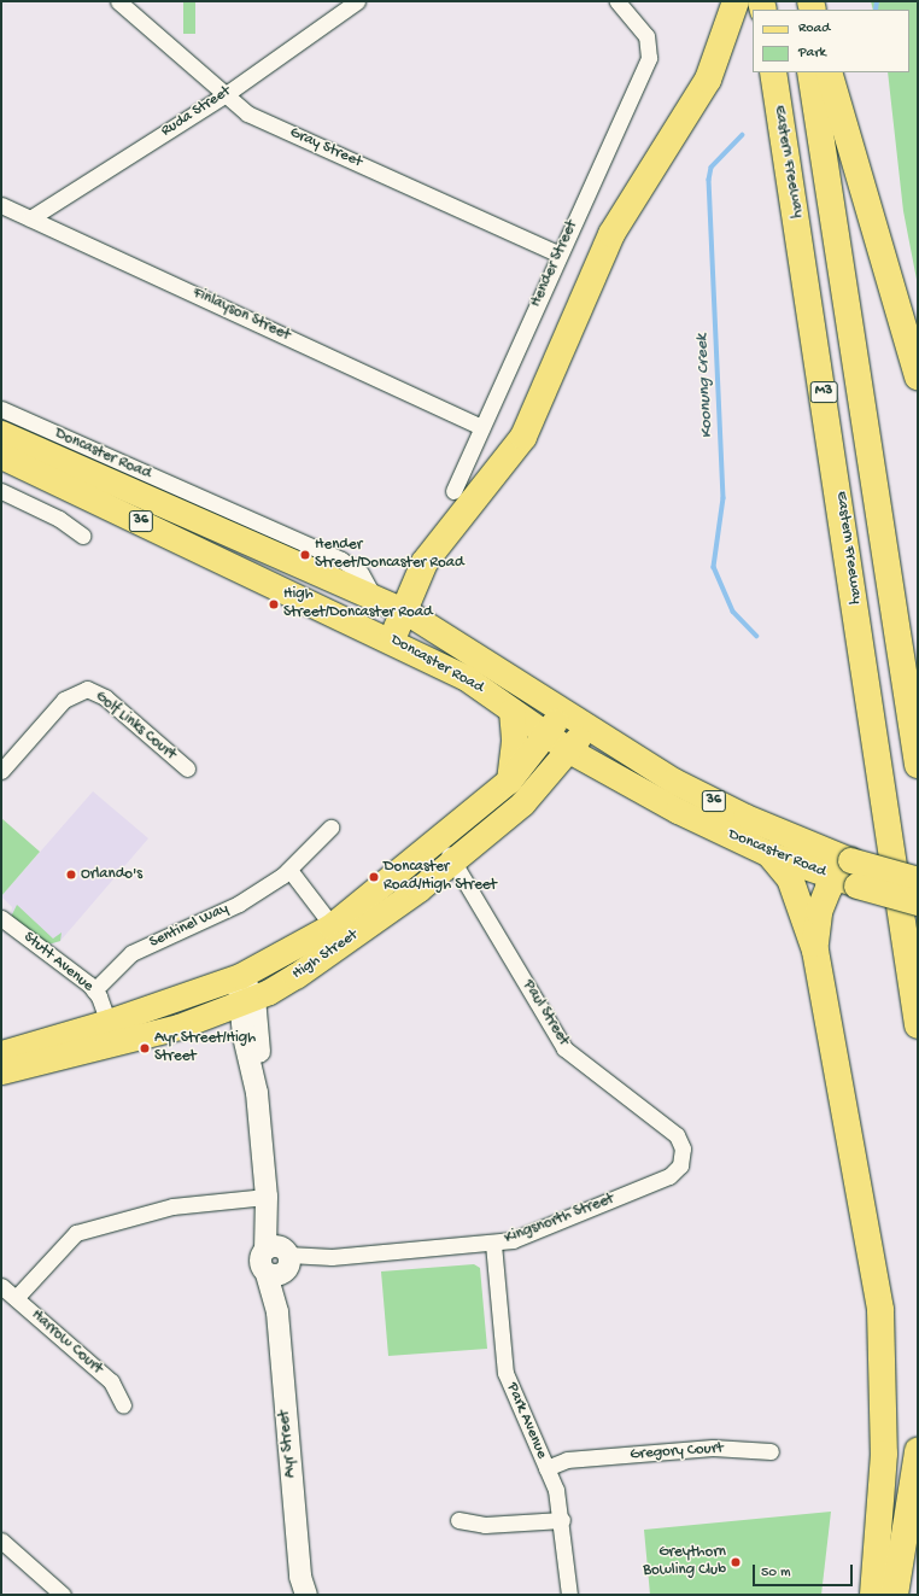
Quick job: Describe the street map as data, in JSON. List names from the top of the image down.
{
  "streets": {
    "highway": ["Eastern Freeway", "M3"],
    "main road": ["Doncaster Road", "36", "High Street"],
    "street": [
      "Ruda Street",
      "Gray Street",
      "Hender Street",
      "Finlayson Street",
      "Golf Links Court",
      "Sentinel Way",
      "Stutt Avenue",
      "Paul Street",
      "Kingsnorth Street",
      "Harrow Court",
      "Park Avenue",
      "Ayr Street",
      "Gregory Court"
    ]
  },
  "crossings": [
    ["Ruda Street", "Gray Street"],
    ["Ruda Street", "Finlayson Street"],
    ["Gray Street", "Hender Street"],
    ["Hender Street", "Finlayson Street"],
    ["Doncaster Road", "High Street"],
    ["Sentinel Way", "Stutt Avenue"],
    ["High Street", "Stutt Avenue"],
    ["High Street", "Paul Street"],
    ["High Street", "Ayr Street"],
    ["Paul Street", "Kingsnorth Street"],
    ["Kingsnorth Street", "Park Avenue"],
    ["Kingsnorth Street", "Ayr Street"],
    ["Park Avenue", "Gregory Court"]
  ],
  "water": ["Koonung Creek"],
  "places": [
    "Hender Street/Doncaster Road",
    "High Street/Doncaster Road",
    "Orlando's",
    "Doncaster Road/High Street",
    "Ayr Street/High Street",
    "Greythorn Bowling Club"
  ],
  "legend": ["Road", "Park"],
  "scale_bar": "50 m"
}
